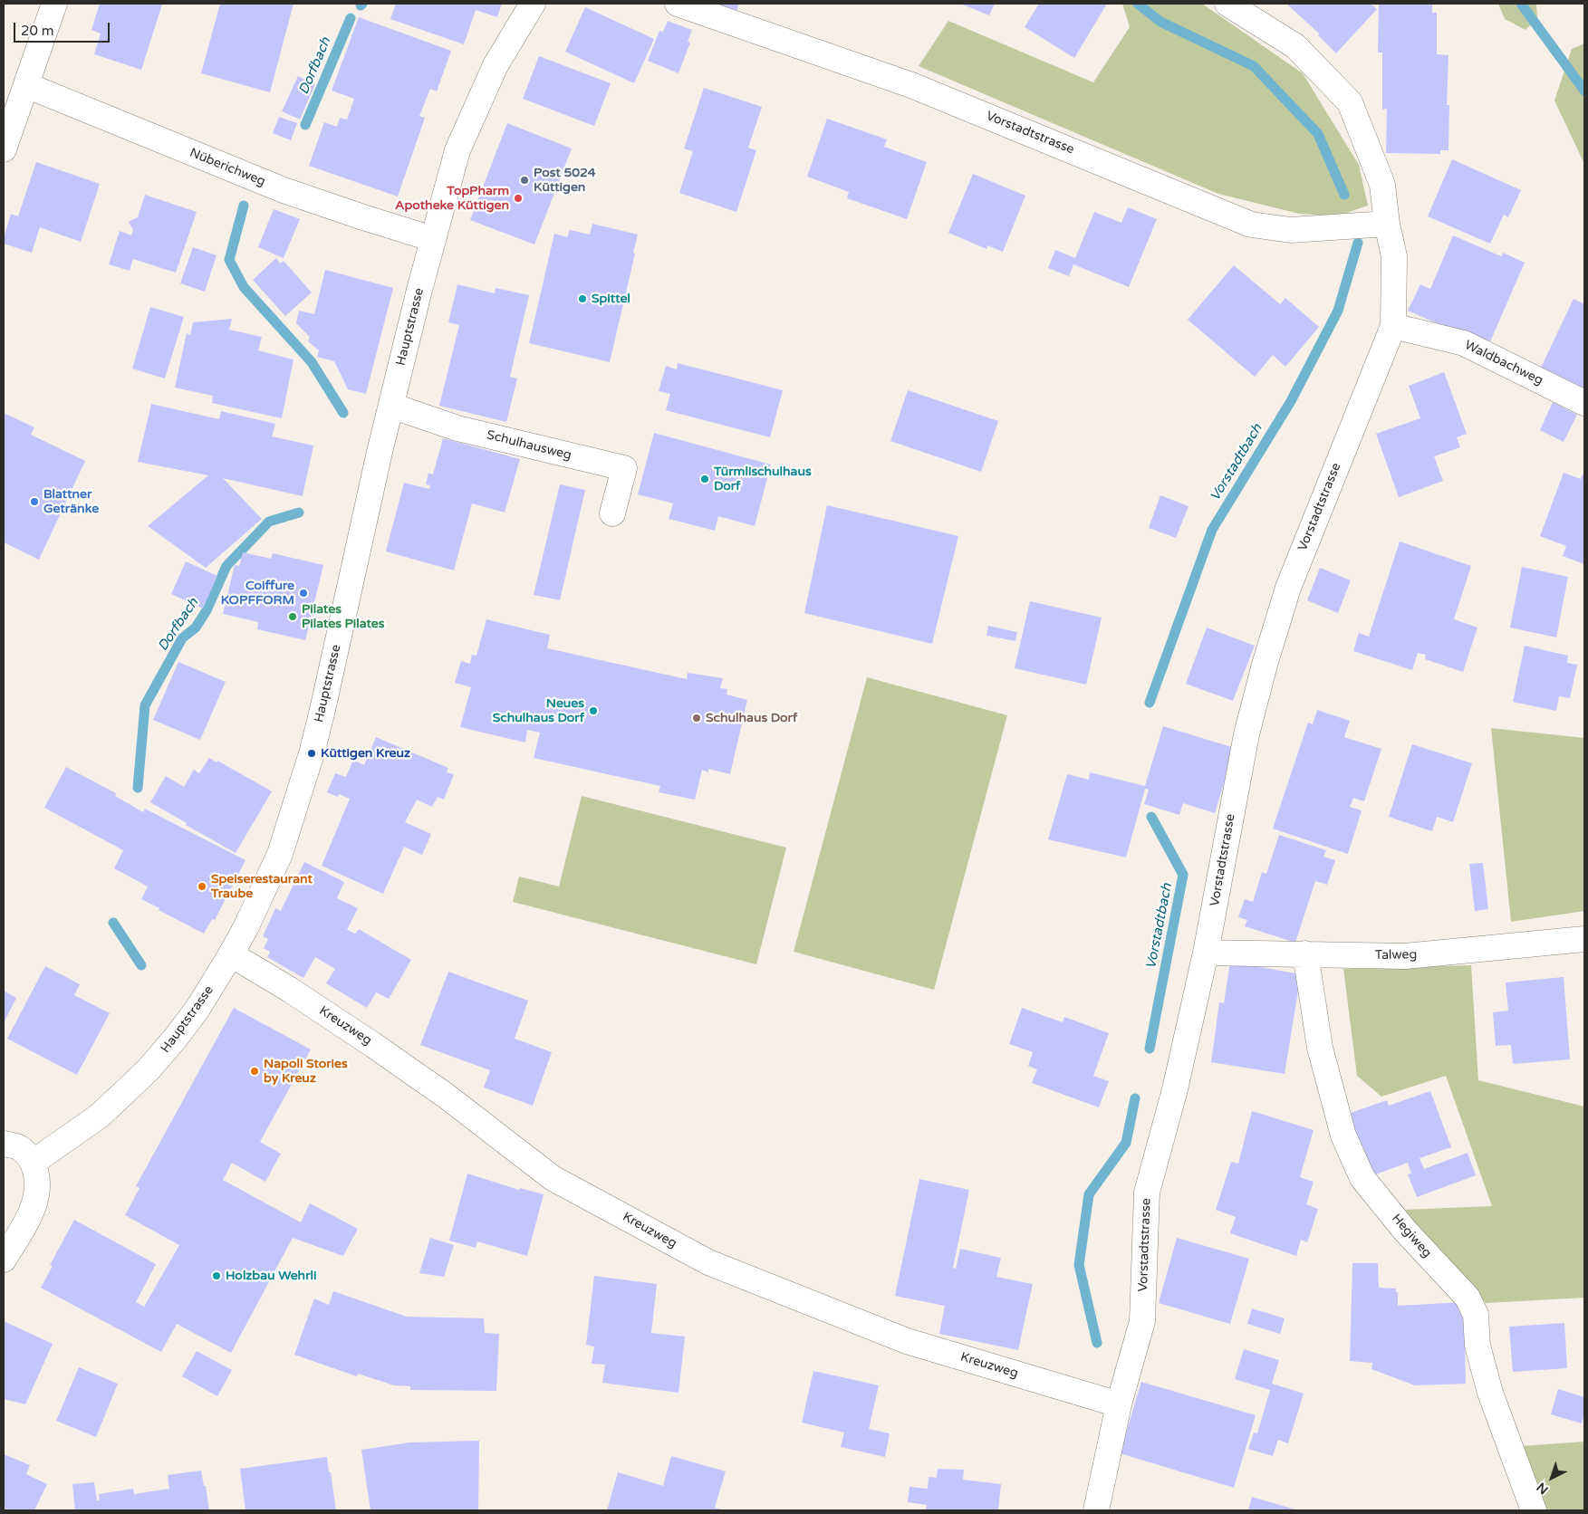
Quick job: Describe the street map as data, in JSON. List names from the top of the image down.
{
  "streets": {
    "street": [
      "Vorstadtstrasse",
      "Nüberichweg",
      "Hauptstrasse",
      "Waldbachweg",
      "Schulhausweg",
      "Talweg",
      "Kreuzweg",
      "Hegiweg"
    ]
  },
  "crossings": [
    ["Vorstadtstrasse", "Waldbachweg"],
    ["Vorstadtstrasse", "Talweg"],
    ["Vorstadtstrasse", "Kreuzweg"],
    ["Nüberichweg", "Hauptstrasse"],
    ["Hauptstrasse", "Schulhausweg"],
    ["Hauptstrasse", "Kreuzweg"],
    ["Talweg", "Hegiweg"]
  ],
  "water": ["Dorfbach", "Vorstadtbach"],
  "places": [
    "Post 5024 Küttigen",
    "TopPharm Apotheke Küttigen",
    "Spittel",
    "Türmlischulhaus Dorf",
    "Blattner Getränke",
    "Coiffure KOPFFORM",
    "Pilates Pilates Pilates",
    "Neues Schulhaus Dorf",
    "Schulhaus Dorf",
    "Küttigen Kreuz",
    "Speiserestaurant Traube",
    "Napoli Stories by Kreuz",
    "Holzbau Wehrli"
  ],
  "scale_bar": "20 m",
  "north": "bottom left"
}
